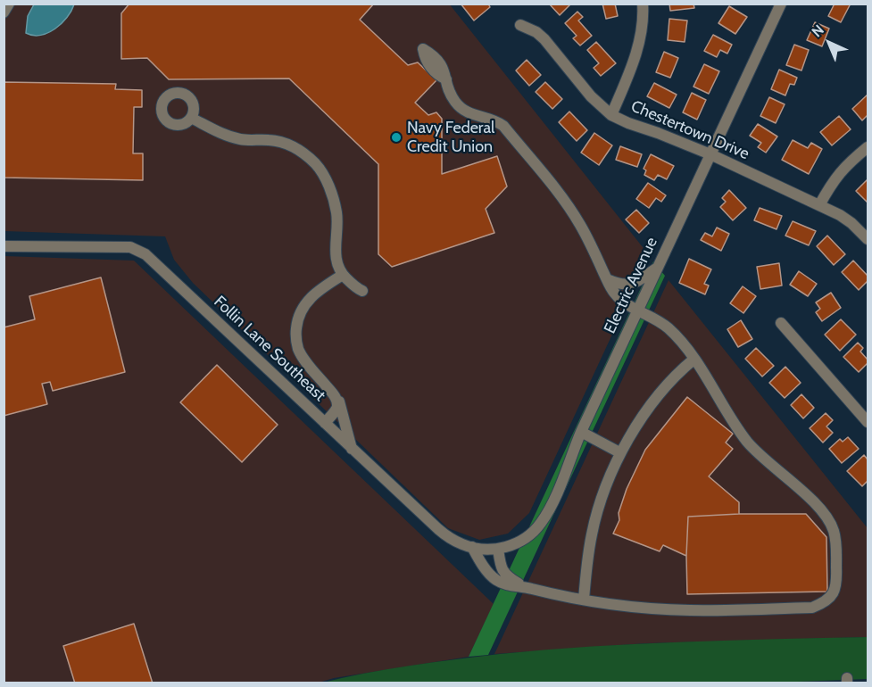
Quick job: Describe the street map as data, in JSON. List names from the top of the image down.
{
  "streets": {
    "street": ["Chestertown Drive", "Electric Avenue", "Follin Lane Southeast"]
  },
  "crossings": [
    ["Chestertown Drive", "Electric Avenue"],
    ["Electric Avenue", "Follin Lane Southeast"]
  ],
  "places": ["Navy Federal Credit Union"],
  "north": "top left"
}
